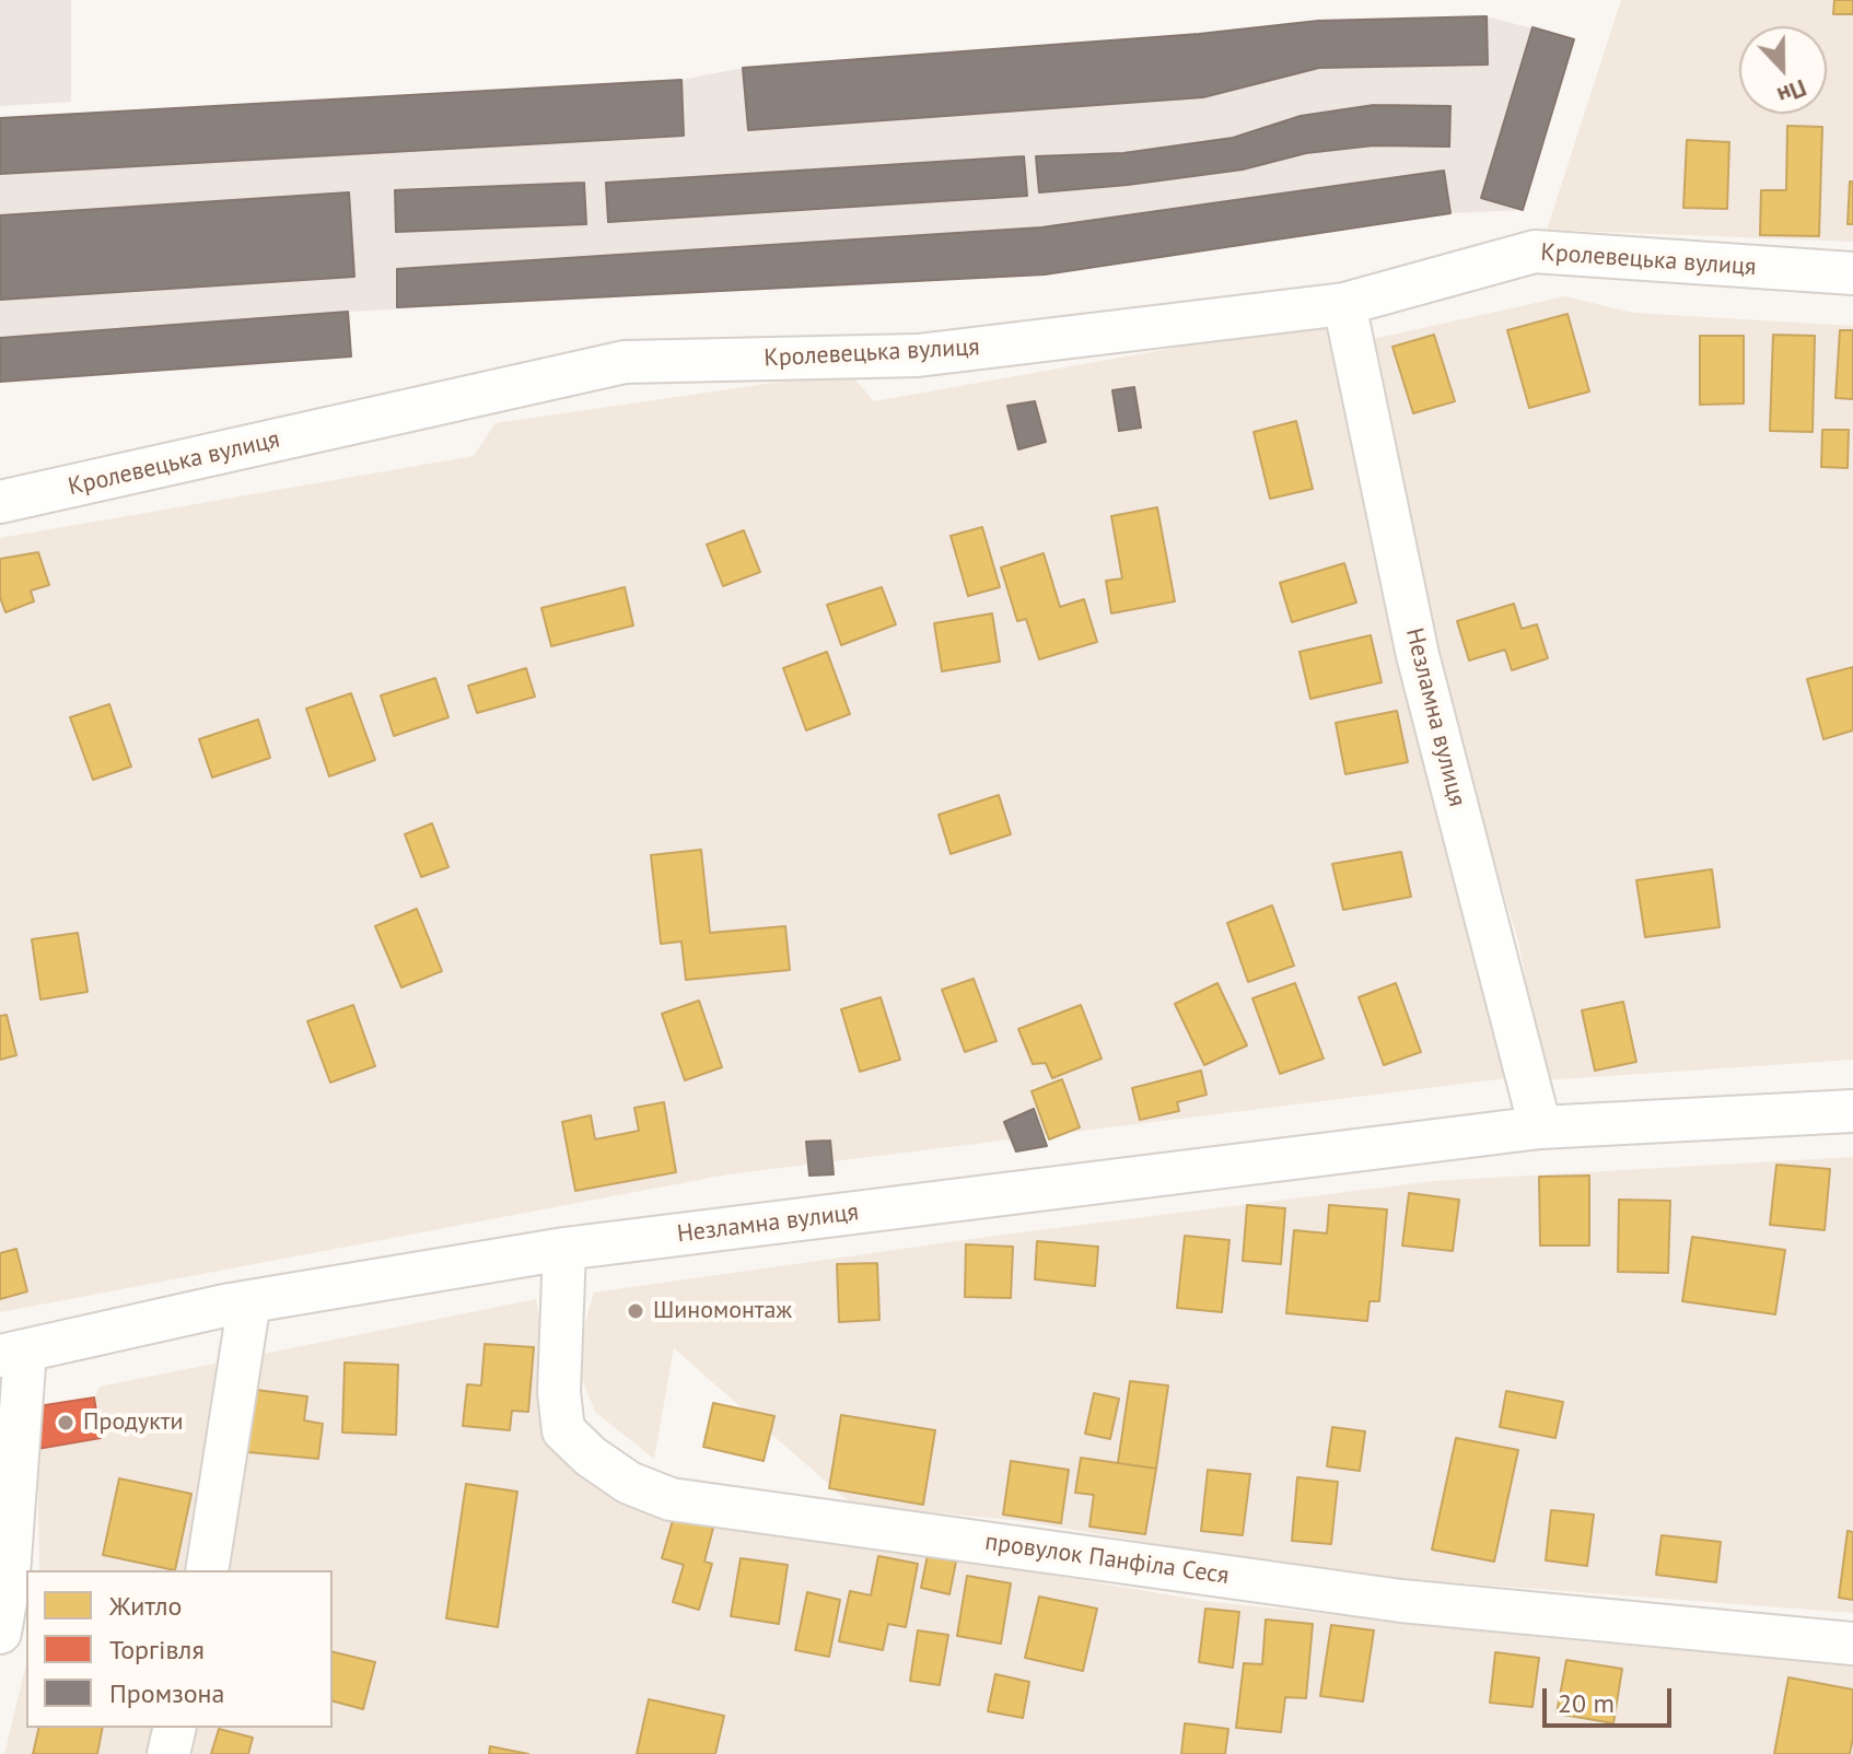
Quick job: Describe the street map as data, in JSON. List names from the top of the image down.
{
  "streets": {
    "street": ["Кролевецька вулиця", "Незламна вулиця", "провулок Панфіла Сеся"]
  },
  "crossings": [
    ["Кролевецька вулиця", "Незламна вулиця"],
    ["Незламна вулиця", "провулок Панфіла Сеся"]
  ],
  "places": ["Шиномонтаж", "Продукти"],
  "legend": ["Житло", "Торгівля", "Промзона"],
  "scale_bar": "20 m",
  "north": "bottom"
}
